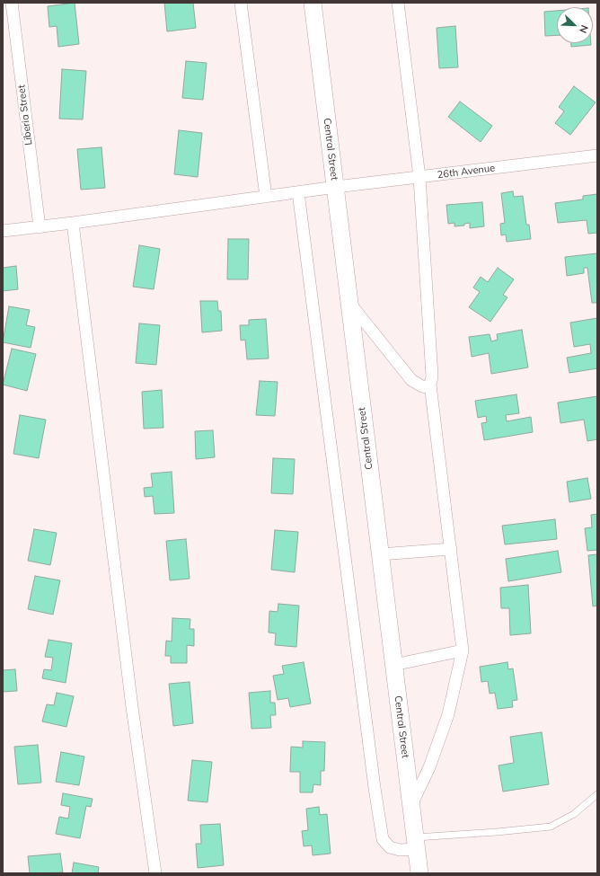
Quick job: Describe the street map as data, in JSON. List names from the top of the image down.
{
  "streets": {
    "street": ["Liberia Street", "Central Street", "26th Avenue"]
  },
  "crossings": [
    ["Liberia Street", "26th Avenue"],
    ["Central Street", "26th Avenue"]
  ],
  "north": "bottom right"
}
